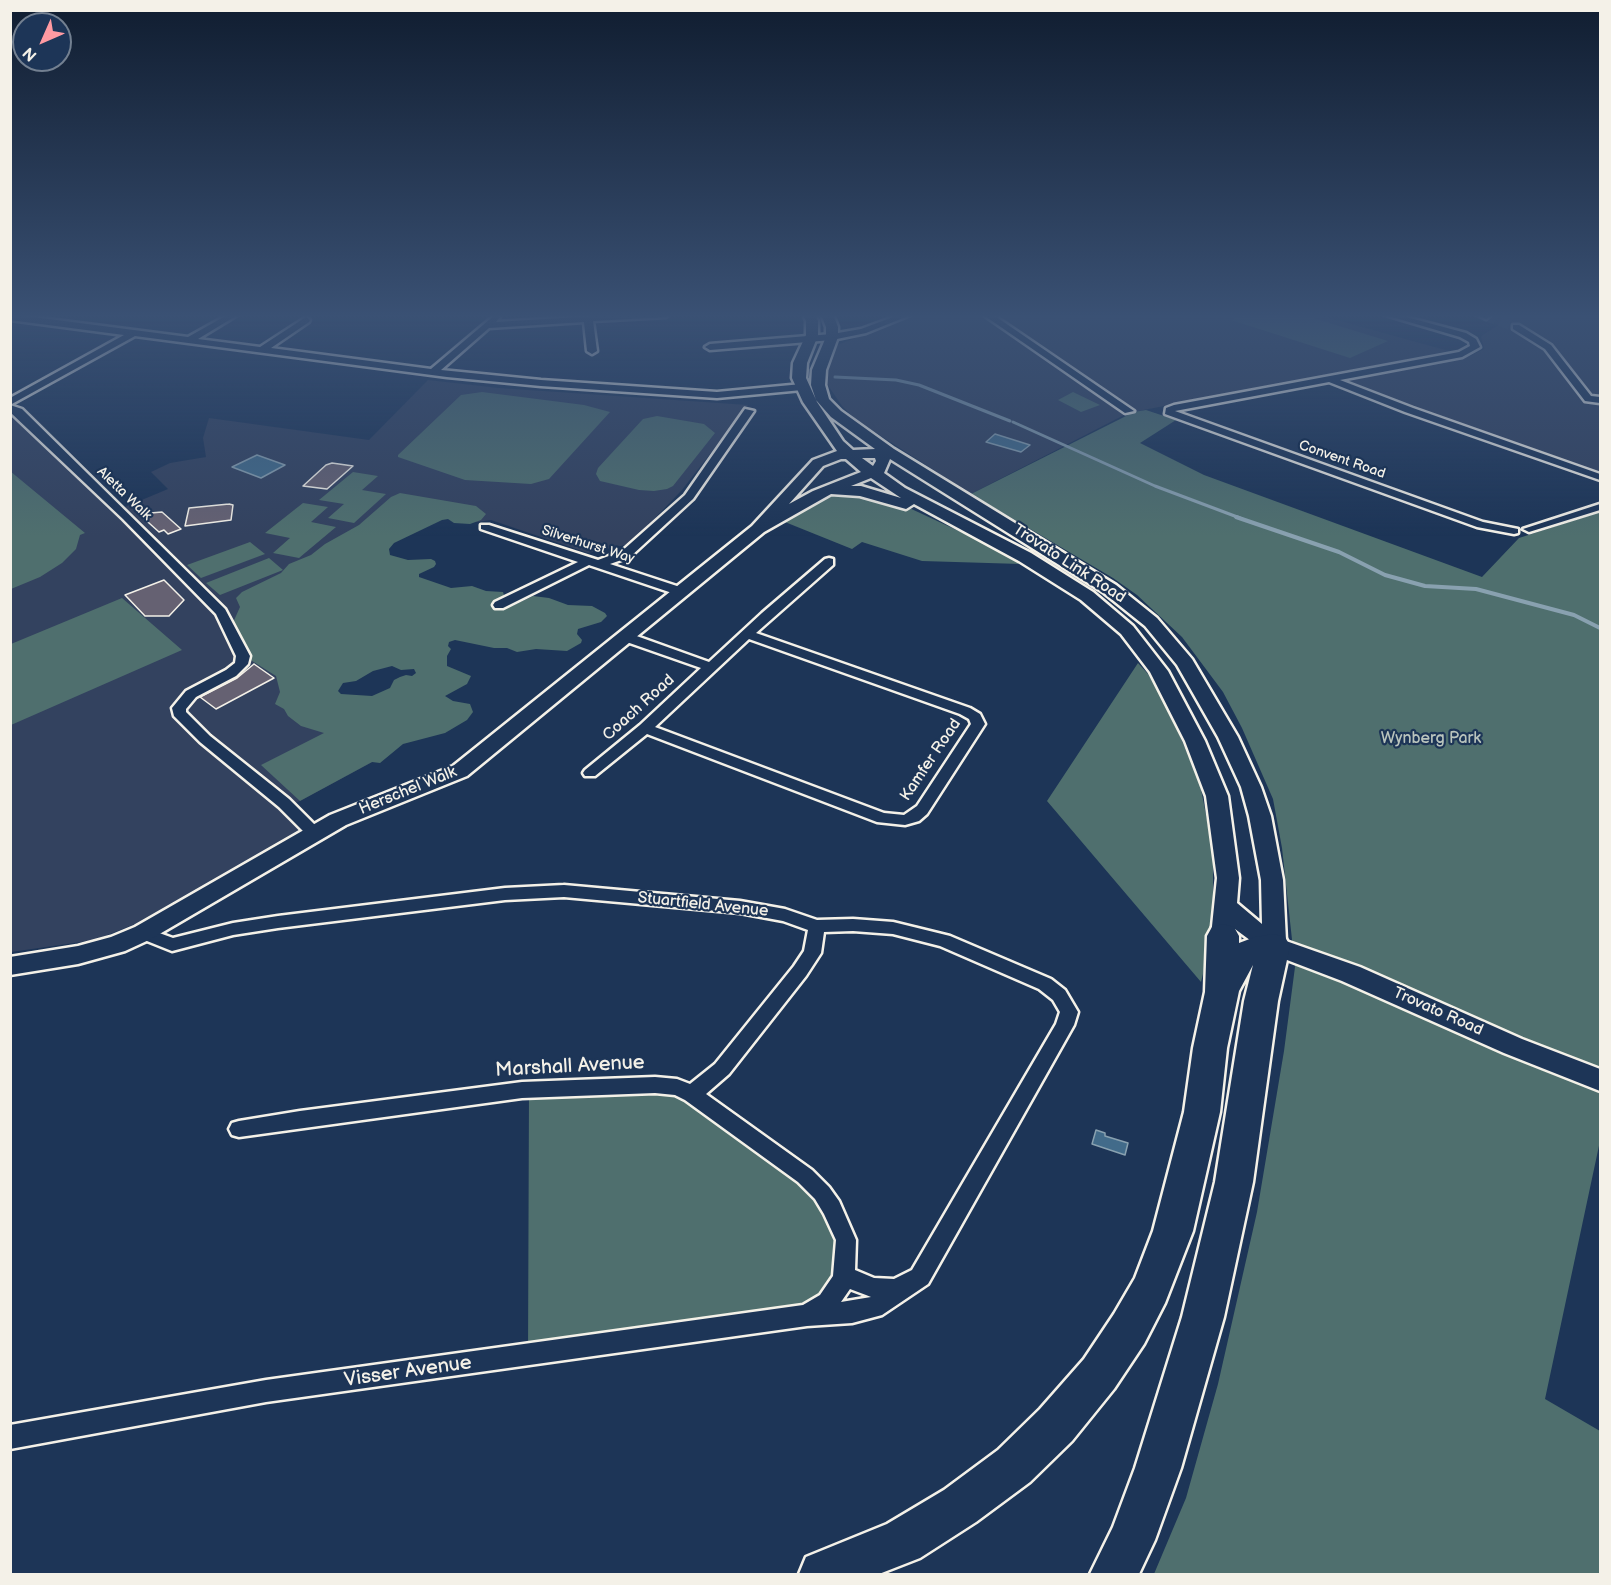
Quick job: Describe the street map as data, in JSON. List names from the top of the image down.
{
  "streets": {
    "main road": ["Trovato Link Road", "Herschel Walk", "Trovato Road"],
    "street": [
      "Convent Road",
      "Aletta Walk",
      "Silverhurst Way",
      "Coach Road",
      "Kamfer Road",
      "Stuartfield Avenue",
      "Marshall Avenue",
      "Visser Avenue"
    ]
  },
  "crossings": [
    ["Aletta Walk", "Herschel Walk"],
    ["Silverhurst Way", "Herschel Walk"],
    ["Trovato Link Road", "Herschel Walk"],
    ["Trovato Link Road", "Trovato Road"],
    ["Coach Road", "Kamfer Road"],
    ["Coach Road", "Herschel Walk"],
    ["Herschel Walk", "Stuartfield Avenue"],
    ["Stuartfield Avenue", "Visser Avenue"]
  ],
  "parks": ["Wynberg Park"],
  "north": "bottom left"
}
